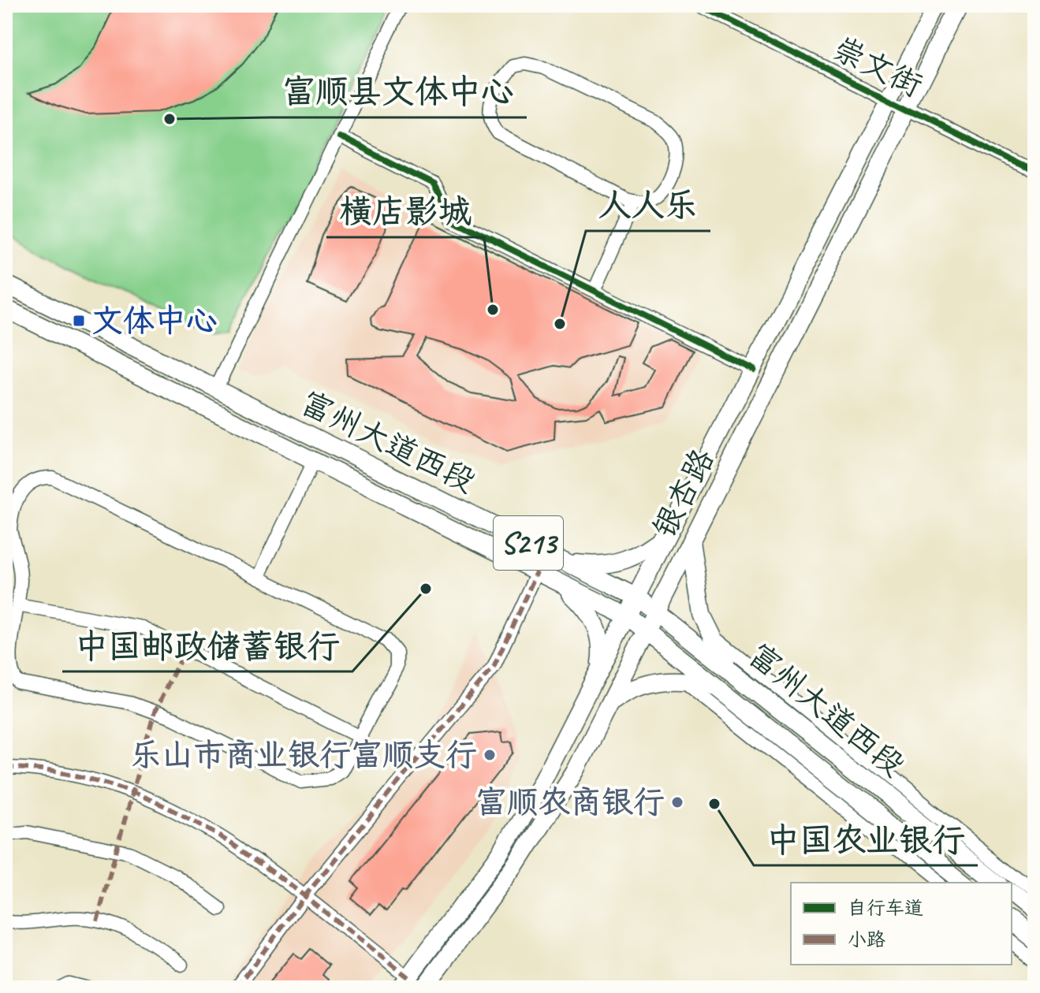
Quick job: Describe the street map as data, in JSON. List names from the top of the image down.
{
  "streets": {
    "main road": ["富州大道西段", "银杏路", "S213"],
    "street": ["崇文街"]
  },
  "crossings": [
    ["崇文街", "银杏路"],
    ["富州大道西段", "银杏路"]
  ],
  "places": {
    "other": [
      "富顺县文体中心",
      "横店影城",
      "人人乐",
      "中国邮政储蓄银行",
      "乐山市商业银行富顺支行",
      "富顺农商银行",
      "中国农业银行"
    ],
    "transit": ["文体中心"]
  },
  "legend": ["自行车道", "小路"]
}
